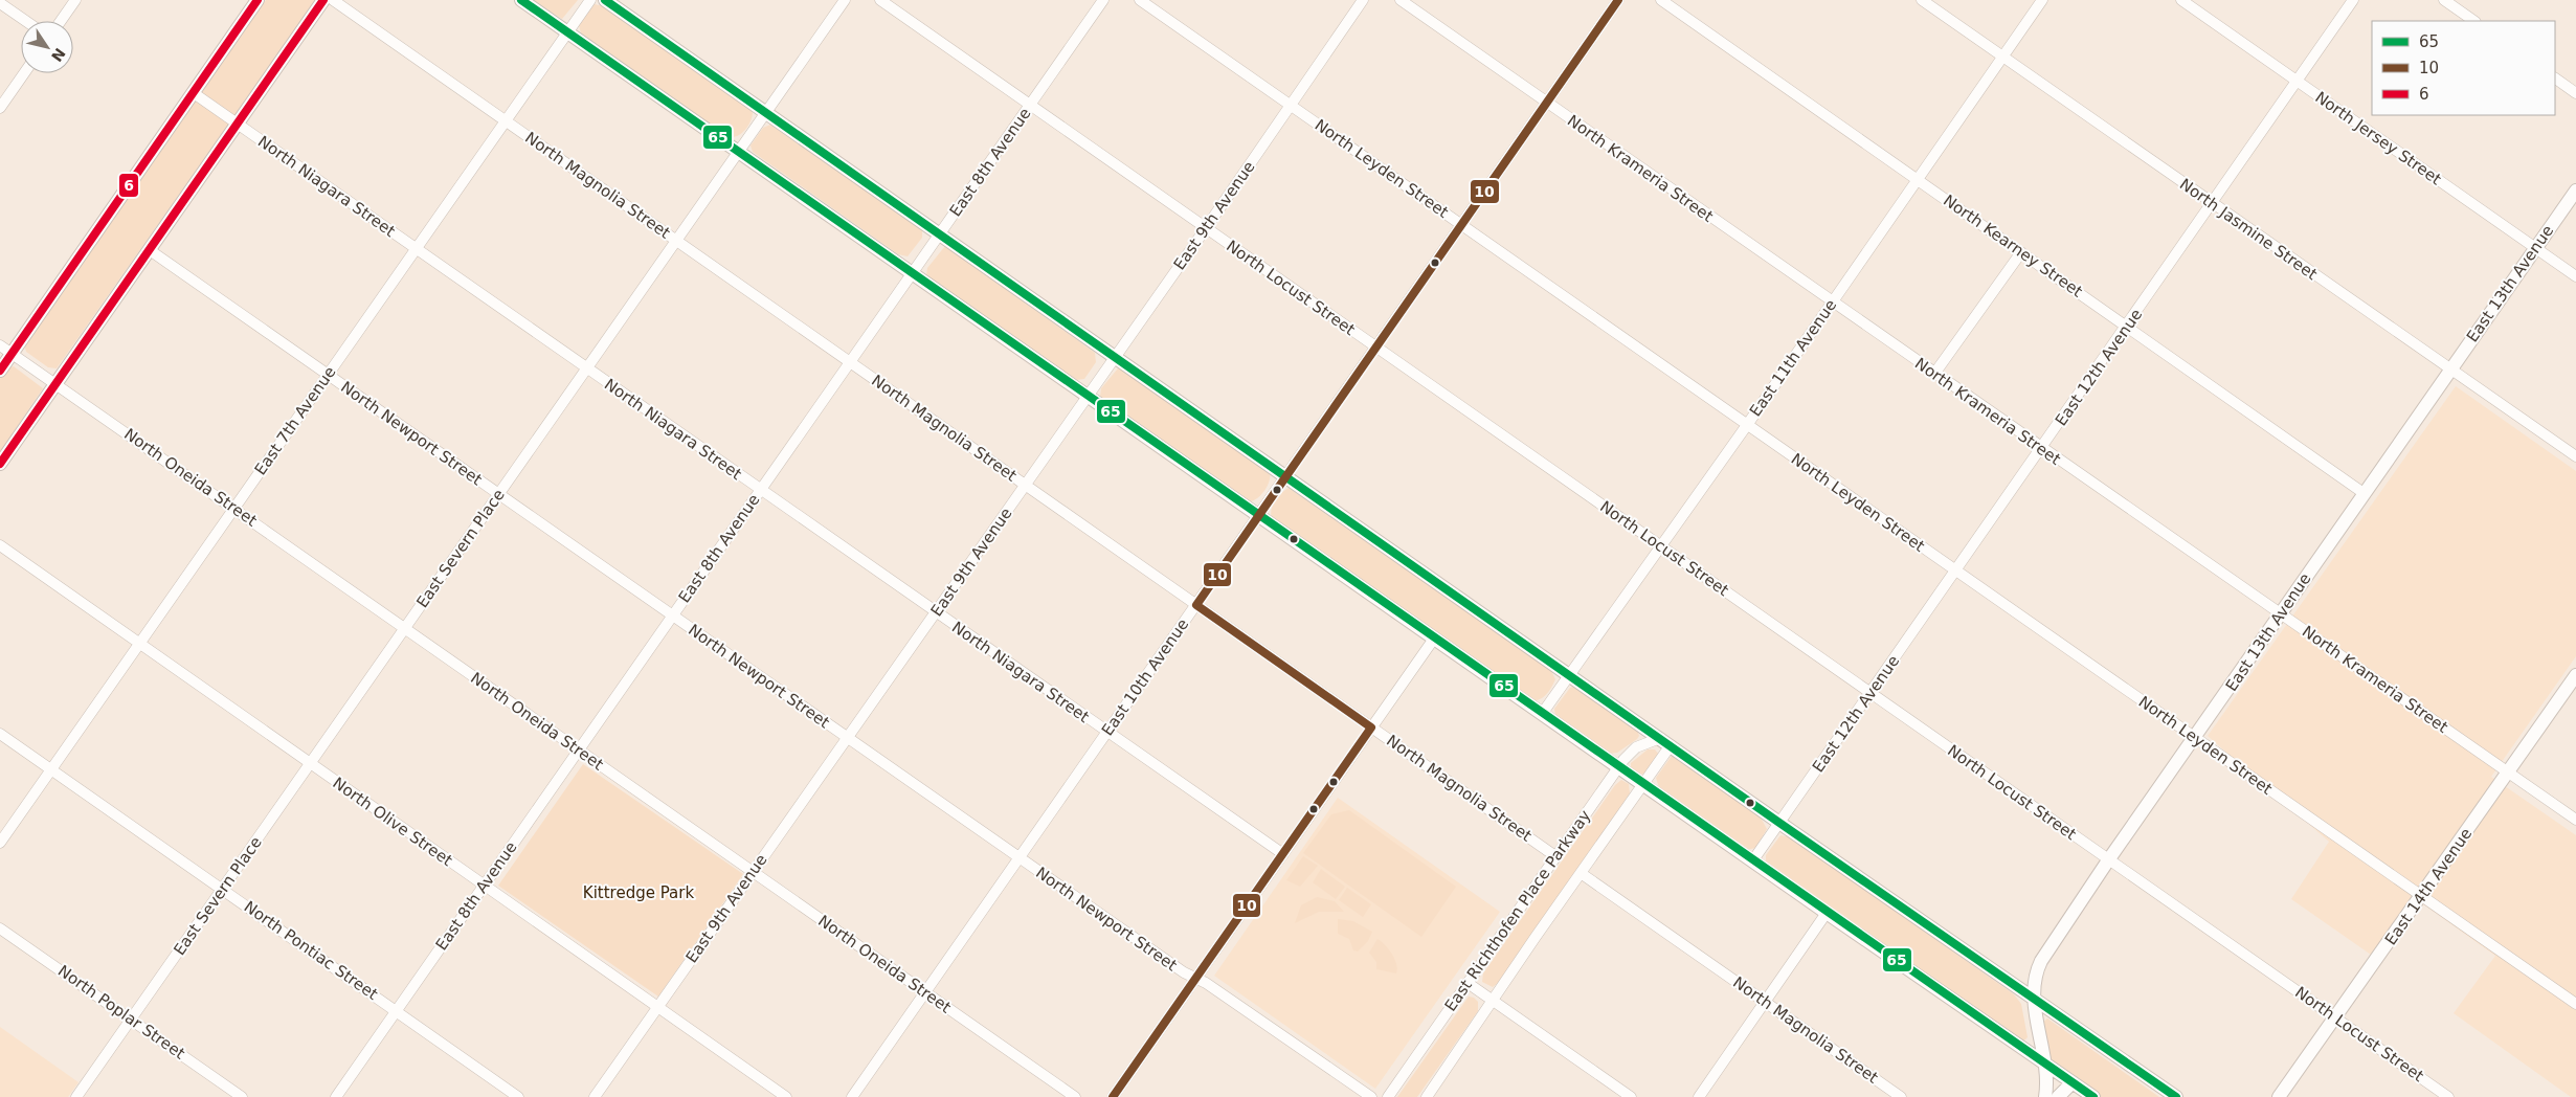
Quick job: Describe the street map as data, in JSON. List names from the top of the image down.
{
  "streets": {
    "main road": ["East 13th Avenue", "East 14th Avenue"],
    "street": [
      "North Jersey Street",
      "East 8th Avenue",
      "North Leyden Street",
      "North Krameria Street",
      "North Magnolia Street",
      "North Niagara Street",
      "East 9th Avenue",
      "North Jasmine Street",
      "North Kearney Street",
      "North Locust Street",
      "East 11th Avenue",
      "East 12th Avenue",
      "East 7th Avenue",
      "North Newport Street",
      "North Oneida Street",
      "East Severn Place",
      "East 10th Avenue",
      "North Olive Street",
      "East Richthofen Place Parkway",
      "North Pontiac Street",
      "North Poplar Street"
    ]
  },
  "crossings": [
    ["North Jersey Street", "East 13th Avenue"],
    ["North Jersey Street", "East 12th Avenue"],
    ["East 8th Avenue", "North Magnolia Street"],
    ["East 8th Avenue", "North Niagara Street"],
    ["East 8th Avenue", "North Locust Street"],
    ["East 8th Avenue", "North Newport Street"],
    ["East 8th Avenue", "North Oneida Street"],
    ["East 8th Avenue", "North Olive Street"],
    ["East 8th Avenue", "North Pontiac Street"],
    ["North Leyden Street", "East 9th Avenue"],
    ["North Leyden Street", "East 13th Avenue"],
    ["North Leyden Street", "East 11th Avenue"],
    ["North Leyden Street", "East 12th Avenue"],
    ["North Leyden Street", "East 10th Avenue"],
    ["North Leyden Street", "East 14th Avenue"],
    ["North Krameria Street", "East 13th Avenue"],
    ["North Krameria Street", "East 11th Avenue"],
    ["North Krameria Street", "East 12th Avenue"],
    ["North Krameria Street", "East 10th Avenue"],
    ["North Krameria Street", "East 14th Avenue"],
    ["North Magnolia Street", "East 9th Avenue"],
    ["North Magnolia Street", "East 7th Avenue"],
    ["North Magnolia Street", "East Severn Place"],
    ["North Magnolia Street", "East 10th Avenue"],
    ["North Magnolia Street", "East Richthofen Place Parkway"],
    ["North Niagara Street", "East 9th Avenue"],
    ["North Niagara Street", "East 7th Avenue"],
    ["North Niagara Street", "East Severn Place"],
    ["North Niagara Street", "East 10th Avenue"],
    ["East 9th Avenue", "North Locust Street"],
    ["East 9th Avenue", "North Newport Street"],
    ["East 9th Avenue", "North Oneida Street"],
    ["East 9th Avenue", "North Olive Street"],
    ["North Jasmine Street", "East 13th Avenue"],
    ["North Jasmine Street", "East 11th Avenue"],
    ["North Jasmine Street", "East 12th Avenue"],
    ["North Kearney Street", "East 13th Avenue"],
    ["North Kearney Street", "East 11th Avenue"],
    ["North Kearney Street", "East 12th Avenue"],
    ["East 13th Avenue", "North Locust Street"],
    ["North Locust Street", "East 11th Avenue"],
    ["North Locust Street", "East 12th Avenue"],
    ["North Locust Street", "East 10th Avenue"],
    ["North Locust Street", "East 14th Avenue"],
    ["East 7th Avenue", "North Newport Street"],
    ["East 7th Avenue", "North Oneida Street"],
    ["East 7th Avenue", "North Olive Street"],
    ["East 7th Avenue", "North Pontiac Street"],
    ["North Newport Street", "East Severn Place"],
    ["North Newport Street", "East 10th Avenue"],
    ["North Oneida Street", "East Severn Place"],
    ["North Oneida Street", "East 10th Avenue"],
    ["East Severn Place", "North Olive Street"],
    ["East Severn Place", "North Pontiac Street"],
    ["East Severn Place", "North Poplar Street"]
  ],
  "parks": ["Kittredge Park"],
  "lines": ["transit line 65", "transit line 10", "transit line 6"],
  "legend": ["65", "10", "6"],
  "north": "bottom right"
}
